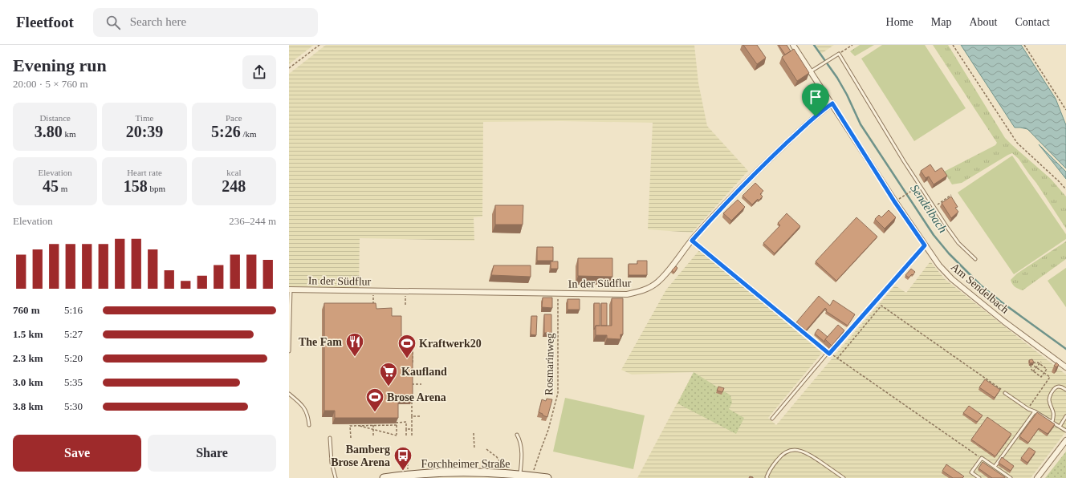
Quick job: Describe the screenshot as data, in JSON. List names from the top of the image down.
{
  "streets": {
    "street": ["In der Südflur", "Am Sendelbach", "Forchheimer Straße"],
    "path": ["Rosmarinweg"]
  },
  "crossings": [
    ["In der Südflur", "Am Sendelbach"],
    ["In der Südflur", "Rosmarinweg"]
  ],
  "water": ["Sendelbach"],
  "places": {
    "restaurant": ["The Fam"],
    "sports": ["Kraftwerk20", "Brose Arena"],
    "supermarket": ["Kaufland"],
    "bus stop": ["Bamberg Brose Arena"]
  },
  "page": {
    "header": "Fleetfoot",
    "search": "Search here",
    "nav": [
      "Home",
      "Map",
      "About",
      "Contact"
    ],
    "heading": ["Evening run", "20:00 · 5 × 760 m"],
    "stats": [
      ["Distance", "3.80 km"],
      ["Time", "20:39"],
      ["Pace", "5:26 /km"],
      ["Elevation", "45 m"],
      ["Heart rate", "158 bpm"],
      ["kcal", "248"]
    ],
    "chart": ["Elevation", "236–244 m"],
    "list": [
      {
        "name": "760 m",
        "note": "5:16"
      },
      {
        "name": "1.5 km",
        "note": "5:27"
      },
      {
        "name": "2.3 km",
        "note": "5:20"
      },
      {
        "name": "3.0 km",
        "note": "5:35"
      },
      {
        "name": "3.8 km",
        "note": "5:30"
      }
    ],
    "buttons": ["Save", "Share"]
  }
}
